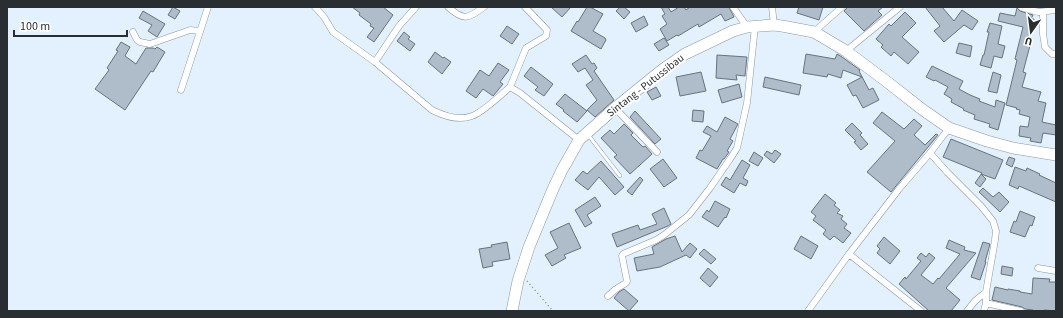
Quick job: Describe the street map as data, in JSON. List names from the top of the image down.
{
  "streets": {
    "highway": ["Sintang - Putussibau"]
  },
  "scale_bar": "100 m",
  "north": "bottom"
}
